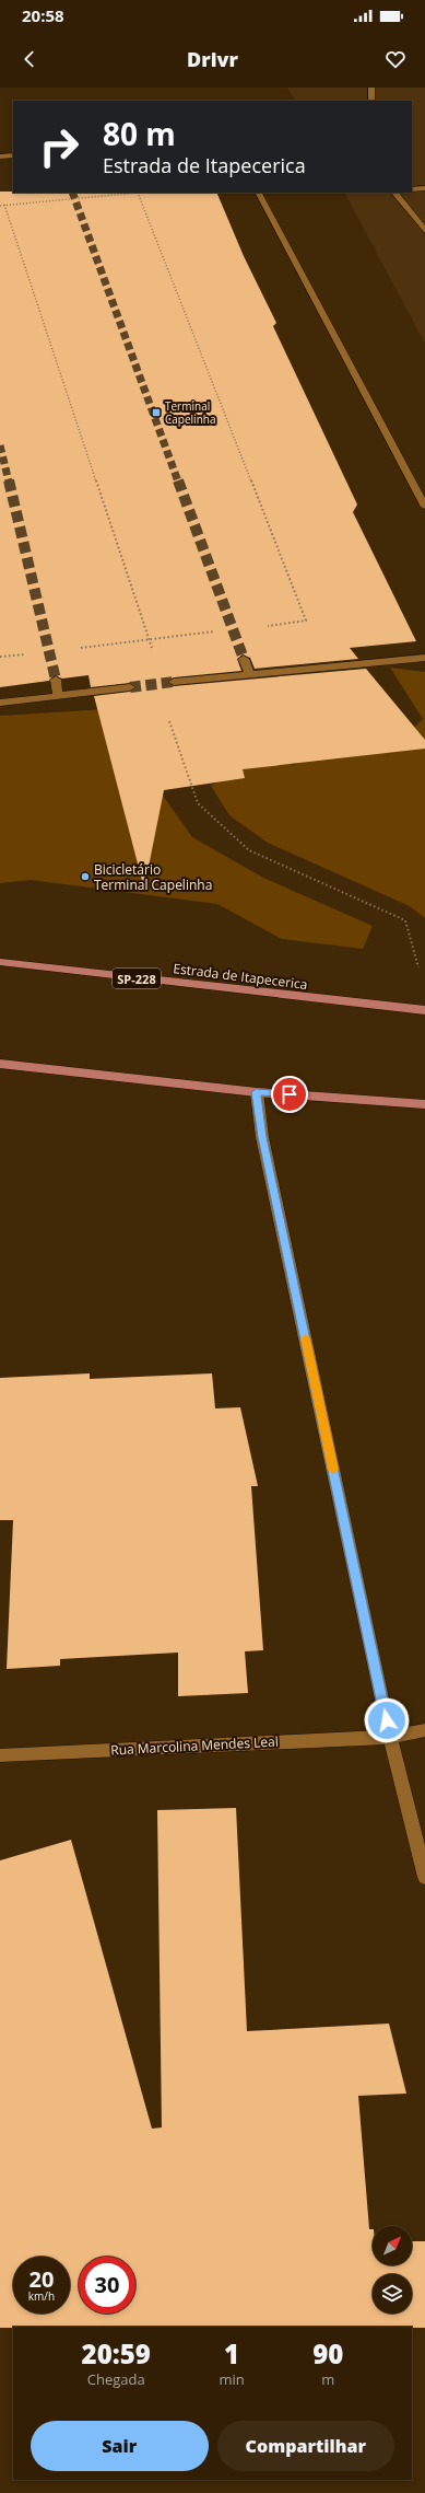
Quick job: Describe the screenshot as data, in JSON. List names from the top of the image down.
{
  "streets": {
    "main road": ["Estrada de Itapecerica", "SP-228"],
    "street": ["Rua Marcolina Mendes Leal"]
  },
  "places": {
    "transit": ["Terminal Capelinha"],
    "other": ["Bicicletário Terminal Capelinha"]
  },
  "north": "top right",
  "page": {
    "status": "20:58",
    "header": "Drivr",
    "turn": ["80 m", "Estrada de Itapecerica"],
    "speed": "20 km/h",
    "limit": "30",
    "eta": [
      "20:59",
      "Chegada",
      "1",
      "min",
      "90",
      "m"
    ],
    "buttons": ["Sair", "Compartilhar"]
  }
}
